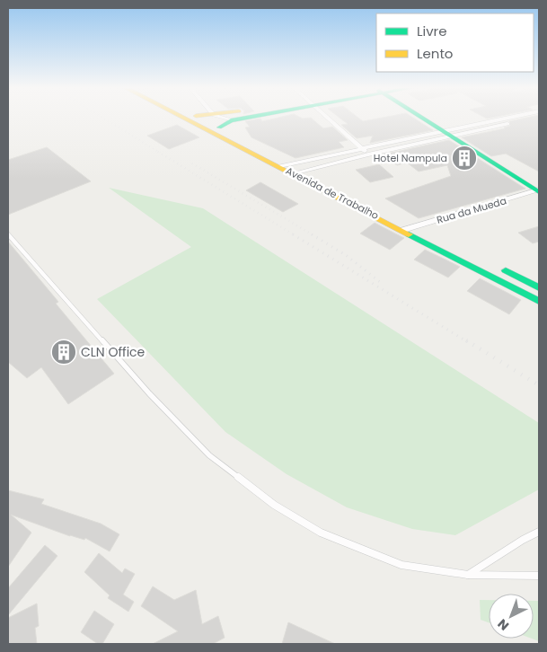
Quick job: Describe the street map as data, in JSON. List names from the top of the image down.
{
  "streets": {
    "main road": ["Avenida de Trabalho"],
    "street": ["Rua da Mueda"]
  },
  "crossings": [
    ["Avenida de Trabalho", "Rua da Mueda"]
  ],
  "places": {
    "building": ["Hotel Nampula", "CLN Office"]
  },
  "legend": ["Livre", "Lento"],
  "north": "bottom left"
}
